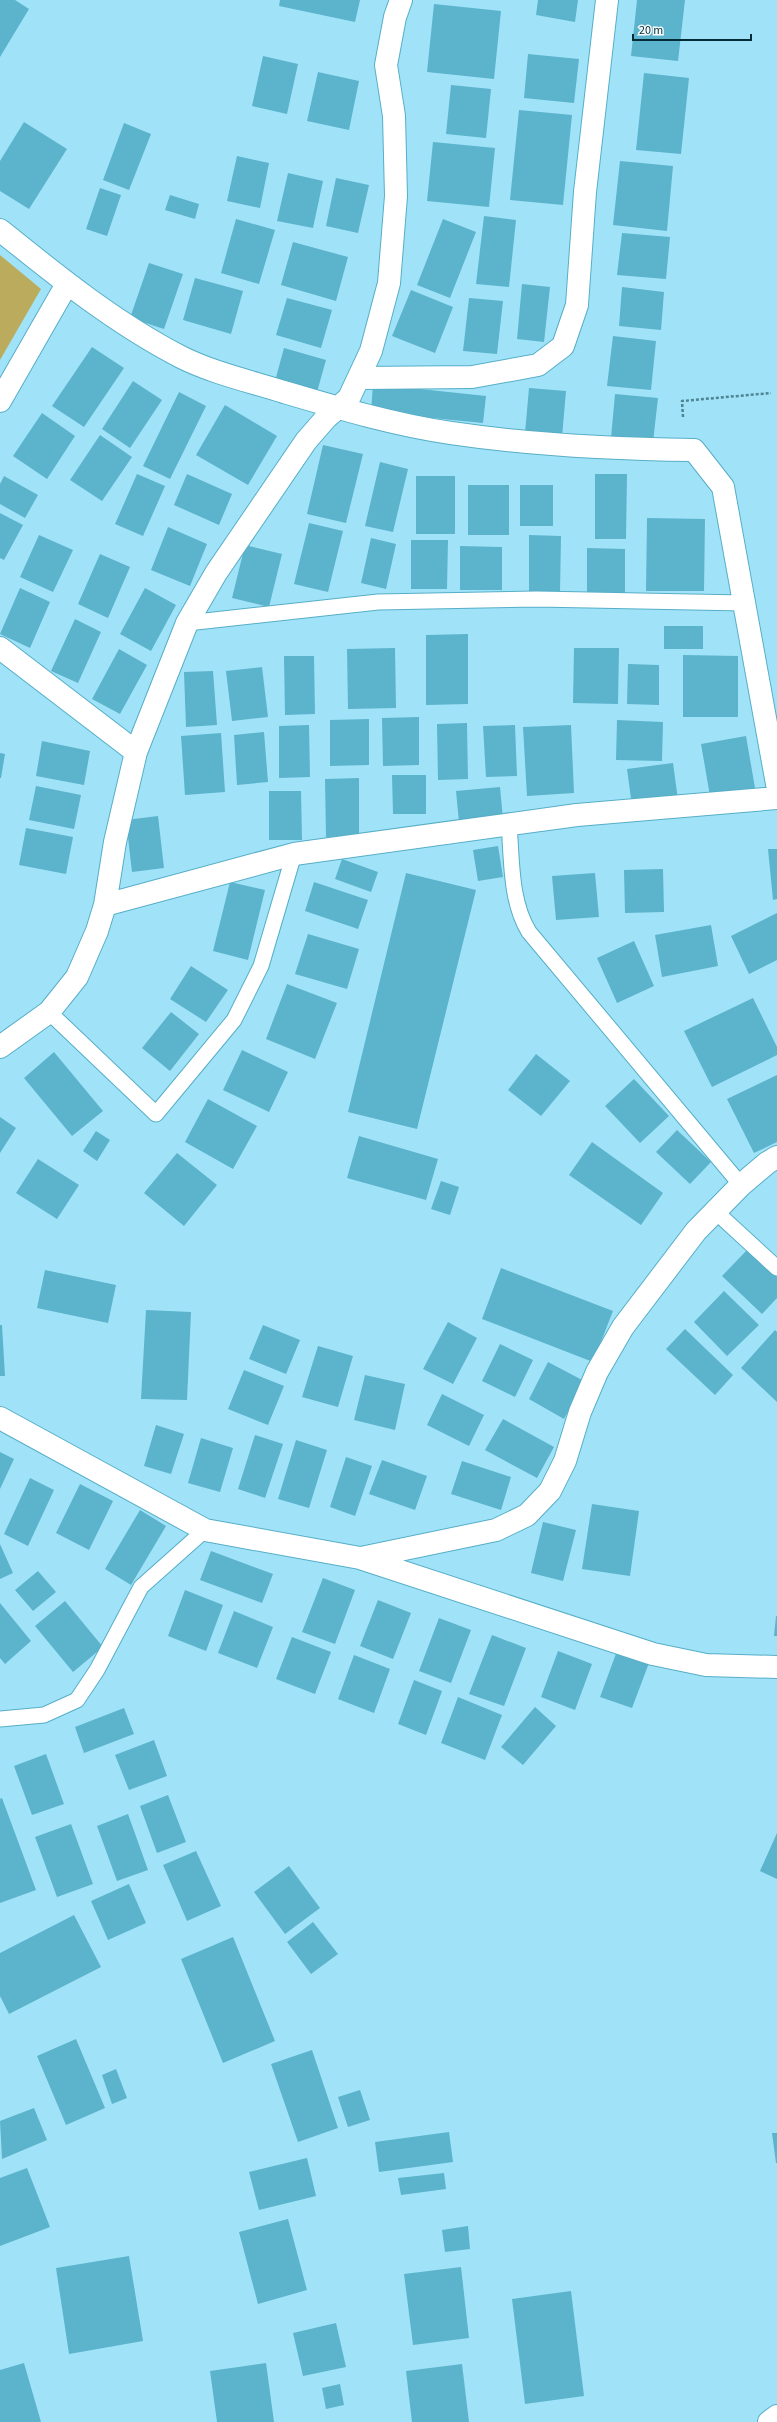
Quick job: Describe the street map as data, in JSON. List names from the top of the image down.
{
  "scale_bar": "20 m"
}
